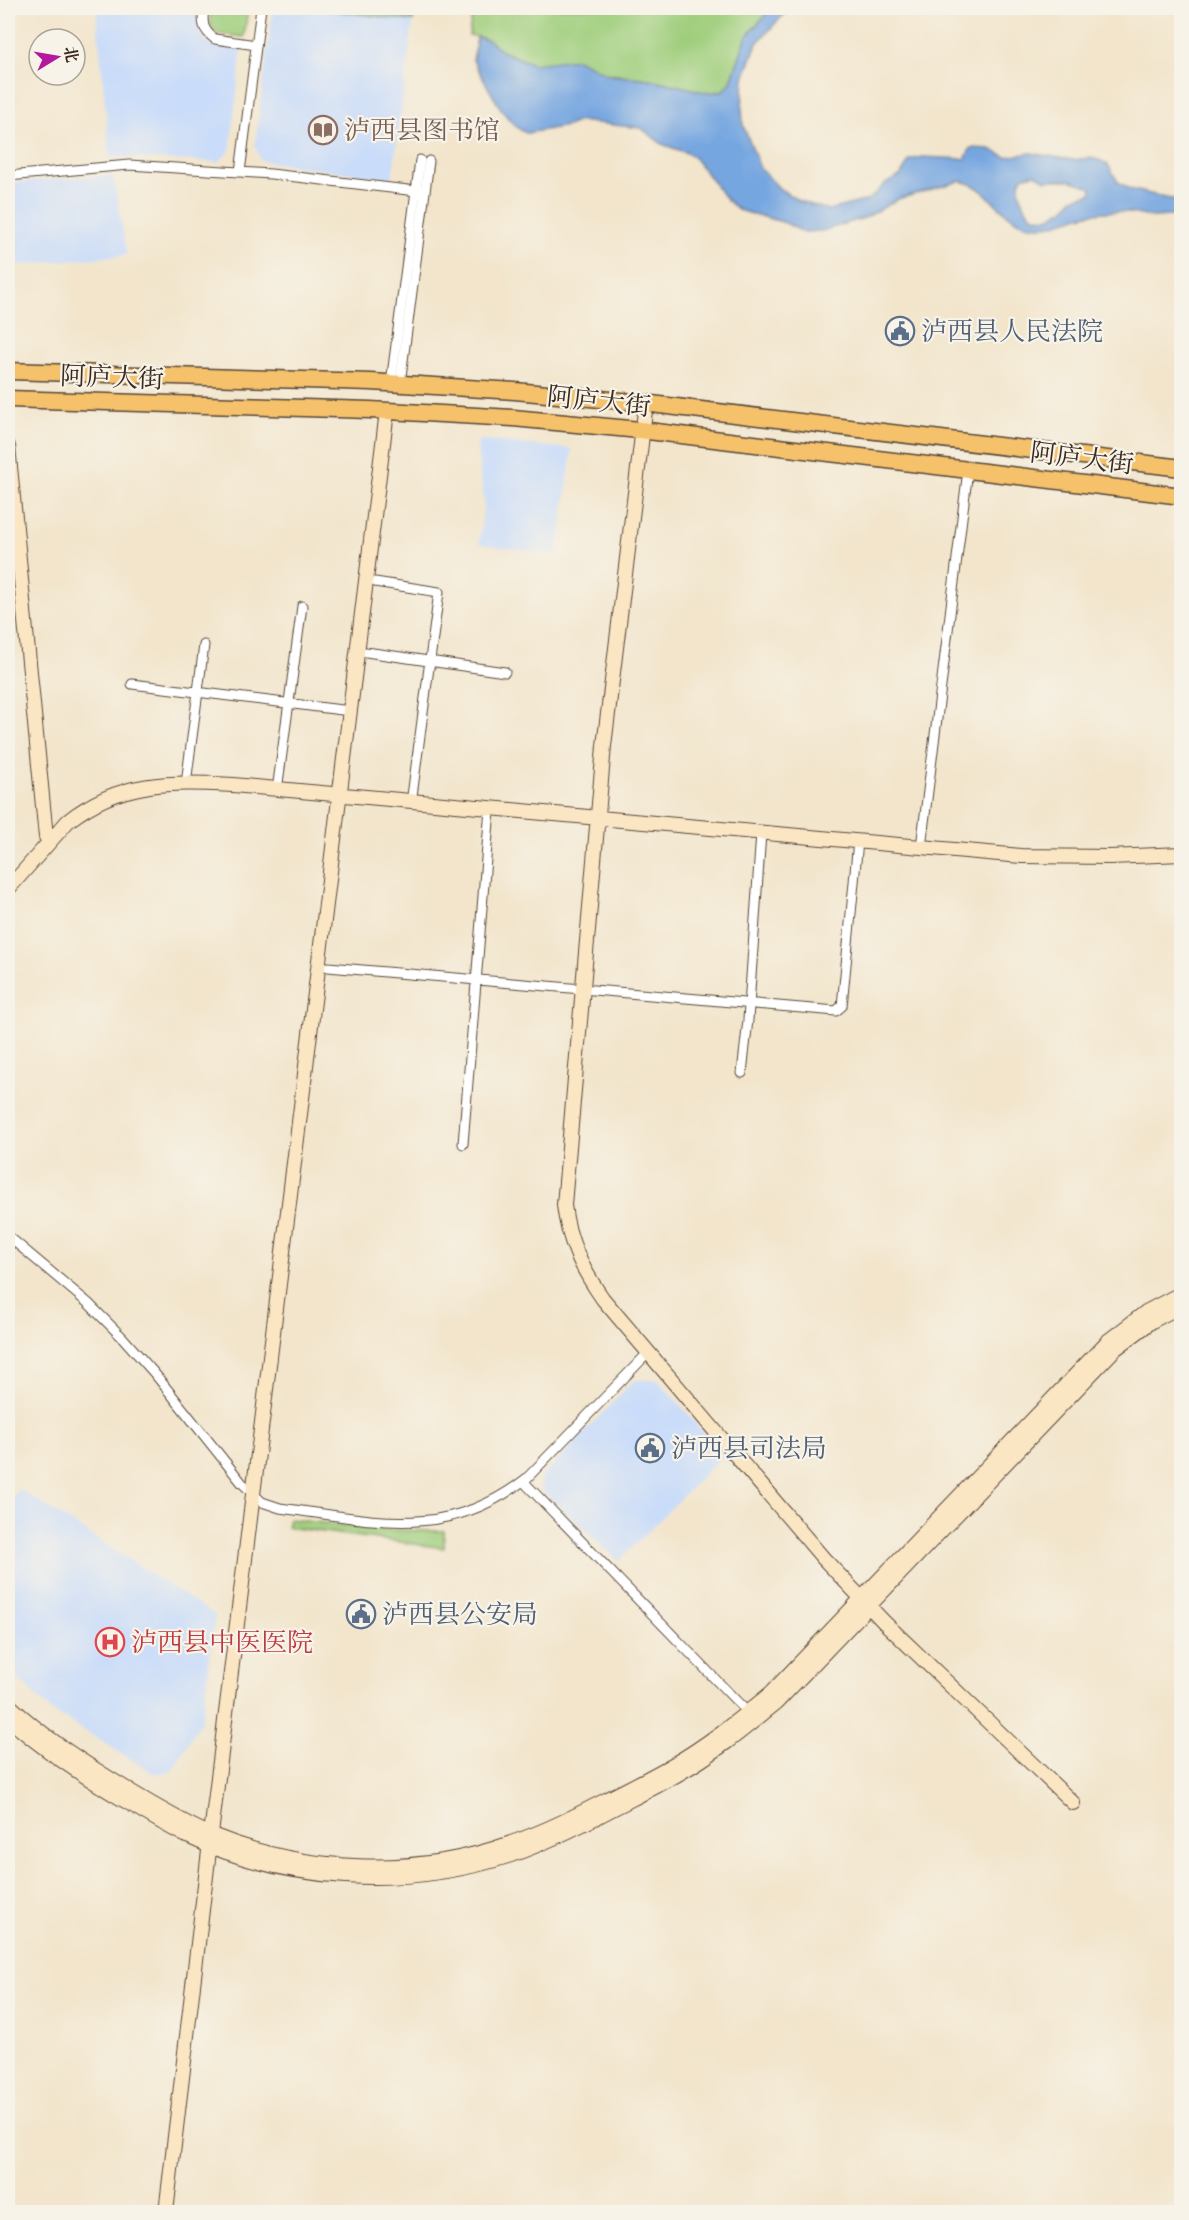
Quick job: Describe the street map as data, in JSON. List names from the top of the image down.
{
  "streets": {
    "highway": ["阿庐大街"]
  },
  "places": {
    "library": ["泸西县图书馆"],
    "public building": ["泸西县人民法院", "泸西县司法局", "泸西县公安局"],
    "hospital": ["泸西县中医医院"]
  },
  "north": "right"
}
